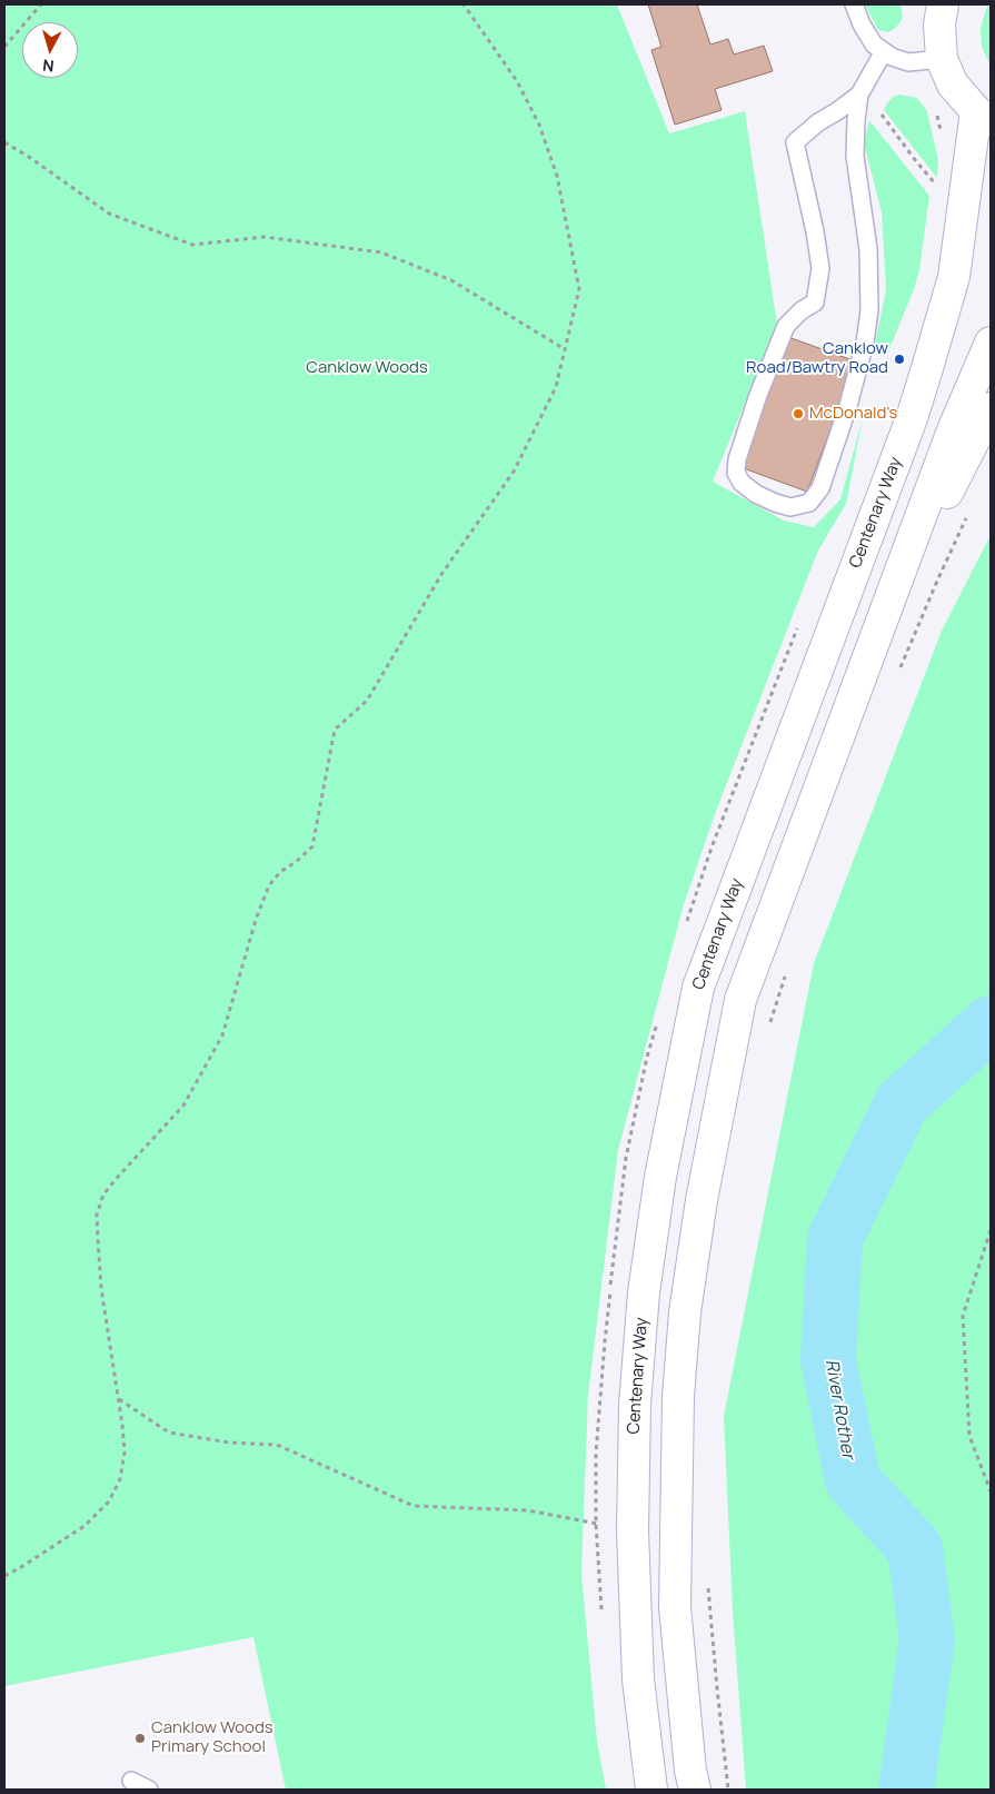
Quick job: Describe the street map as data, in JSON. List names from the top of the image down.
{
  "streets": {
    "main road": ["Centenary Way"]
  },
  "water": ["River Rother"],
  "parks": ["Canklow Woods"],
  "places": ["Canklow Road/Bawtry Road", "McDonald's", "Canklow Woods Primary School"],
  "north": "bottom"
}
